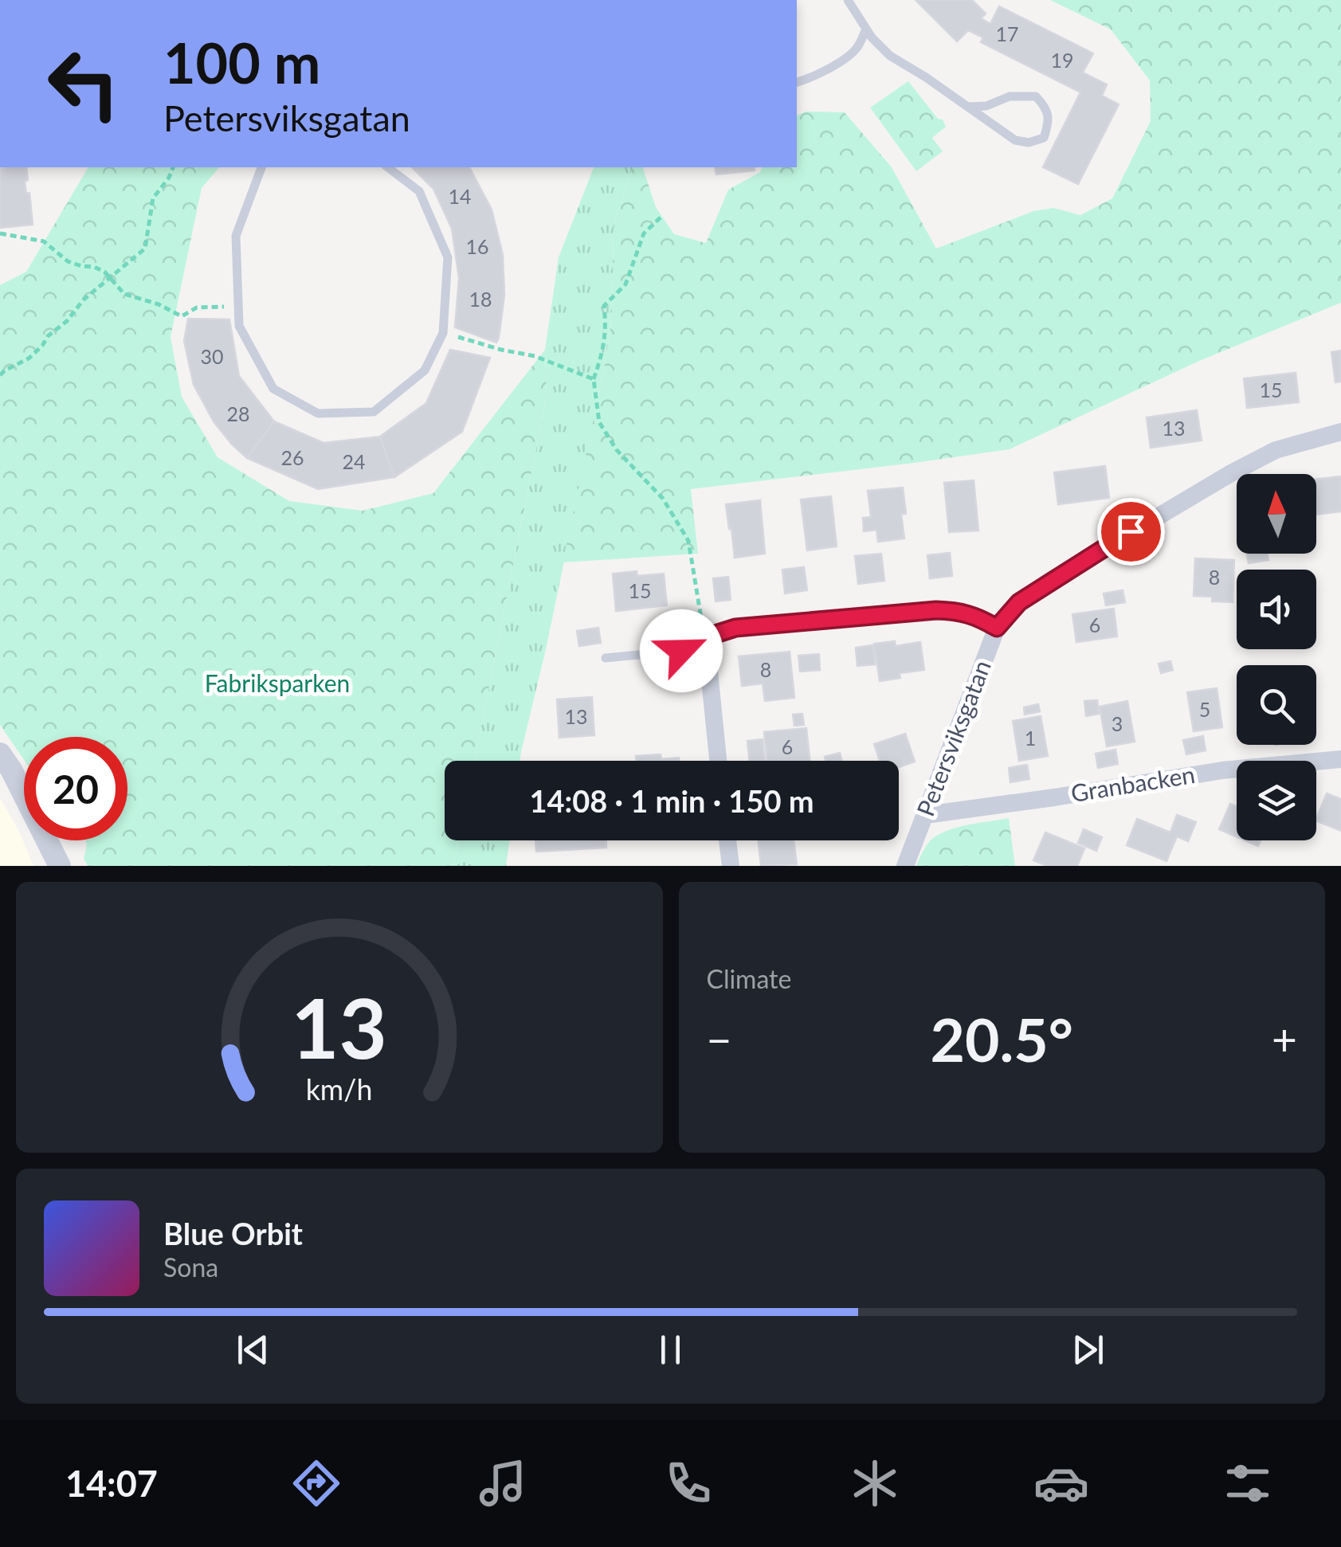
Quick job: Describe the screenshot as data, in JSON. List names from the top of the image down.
{
  "streets": {
    "street": ["Petersviksgatan", "Granbacken"]
  },
  "crossings": [
    ["Petersviksgatan", "Granbacken"]
  ],
  "parks": ["Fabriksparken"],
  "house_numbers": [
    "17",
    "19",
    "14",
    "16",
    "18",
    "30",
    "15",
    "28",
    "13",
    "26",
    "24",
    "8",
    "15",
    "6",
    "8",
    "5",
    "13",
    "3",
    "1",
    "6"
  ],
  "north": "top",
  "page": {
    "turn": ["100 m", "Petersviksgatan"],
    "limit": "20",
    "trip": "14:08 · 1 min · 150 m",
    "tile": "Climate",
    "heat": ["−", "20.5°", "+"],
    "song": ["Blue Orbit", "Sona"],
    "tabs": "14:07",
    "gauge": ["13", "km/h"]
  }
}
